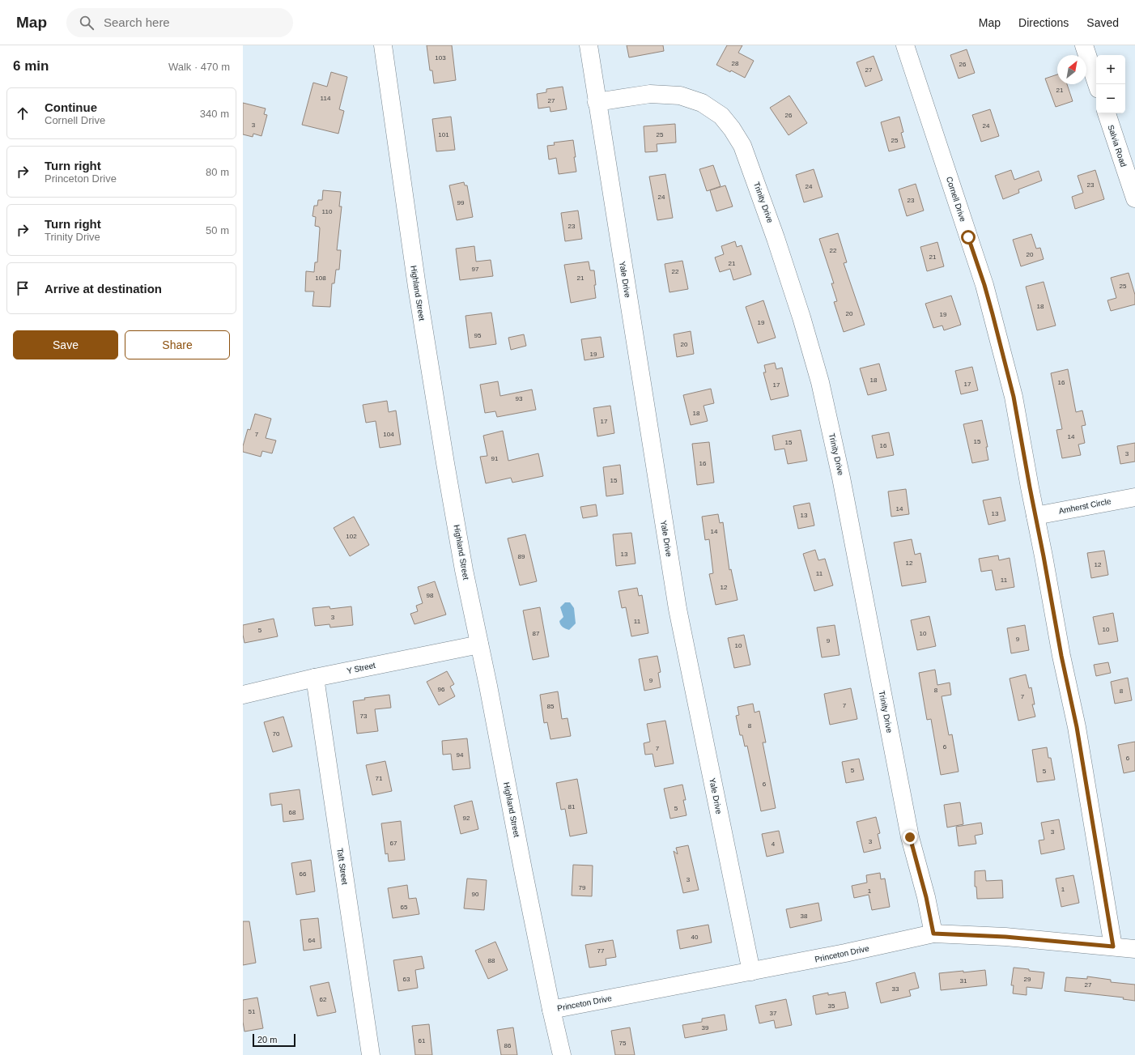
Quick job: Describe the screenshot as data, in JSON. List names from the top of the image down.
{
  "streets": {
    "street": [
      "Salvia Road",
      "Cornell Drive",
      "Trinity Drive",
      "Yale Drive",
      "Highland Street",
      "Amherst Circle",
      "Y Street",
      "Taft Street",
      "Princeton Drive"
    ]
  },
  "crossings": [
    ["Cornell Drive", "Amherst Circle"],
    ["Cornell Drive", "Princeton Drive"],
    ["Trinity Drive", "Yale Drive"],
    ["Trinity Drive", "Princeton Drive"],
    ["Yale Drive", "Princeton Drive"],
    ["Highland Street", "Y Street"],
    ["Highland Street", "Princeton Drive"],
    ["Y Street", "Taft Street"]
  ],
  "house_numbers": [
    "103",
    "28",
    "26",
    "27",
    "21",
    "114",
    "27",
    "26",
    "3",
    "24",
    "101",
    "25",
    "25",
    "23",
    "24",
    "24",
    "23",
    "99",
    "110",
    "23",
    "22",
    "20",
    "21",
    "21",
    "97",
    "22",
    "108",
    "21",
    "25",
    "18",
    "20",
    "19",
    "19",
    "95",
    "20",
    "19",
    "18",
    "16",
    "17",
    "17",
    "93",
    "18",
    "17",
    "7",
    "104",
    "14",
    "15",
    "15",
    "16",
    "3",
    "91",
    "16",
    "15",
    "14",
    "13",
    "13",
    "14",
    "102",
    "13",
    "89",
    "12",
    "12",
    "11",
    "11",
    "12",
    "98",
    "3",
    "11",
    "10",
    "5",
    "87",
    "10",
    "9",
    "9",
    "10",
    "9",
    "96",
    "8",
    "8",
    "7",
    "7",
    "85",
    "73",
    "8",
    "70",
    "6",
    "7",
    "94",
    "6",
    "5",
    "5",
    "71",
    "6",
    "81",
    "5",
    "68",
    "92",
    "3",
    "3",
    "67",
    "4",
    "66",
    "3",
    "79",
    "1",
    "1",
    "90",
    "65",
    "38",
    "40",
    "64",
    "77",
    "88",
    "63",
    "29",
    "31",
    "27",
    "33",
    "62",
    "35",
    "51",
    "37",
    "39",
    "61",
    "75",
    "86"
  ],
  "scale_bar": "20 m",
  "north": "top right",
  "page": {
    "header": "Map",
    "search": "Search here",
    "nav": ["Map", "Directions", "Saved"],
    "heading": ["6 min", "Walk · 470 m"],
    "map_buttons": ["+", "−"],
    "list": [
      ["Continue", "Cornell Drive", "340 m"],
      ["Turn right", "Princeton Drive", "80 m"],
      ["Turn right", "Trinity Drive", "50 m"],
      "Arrive at destination"
    ],
    "buttons": ["Save", "Share"],
    "scale": "20 m"
  }
}
